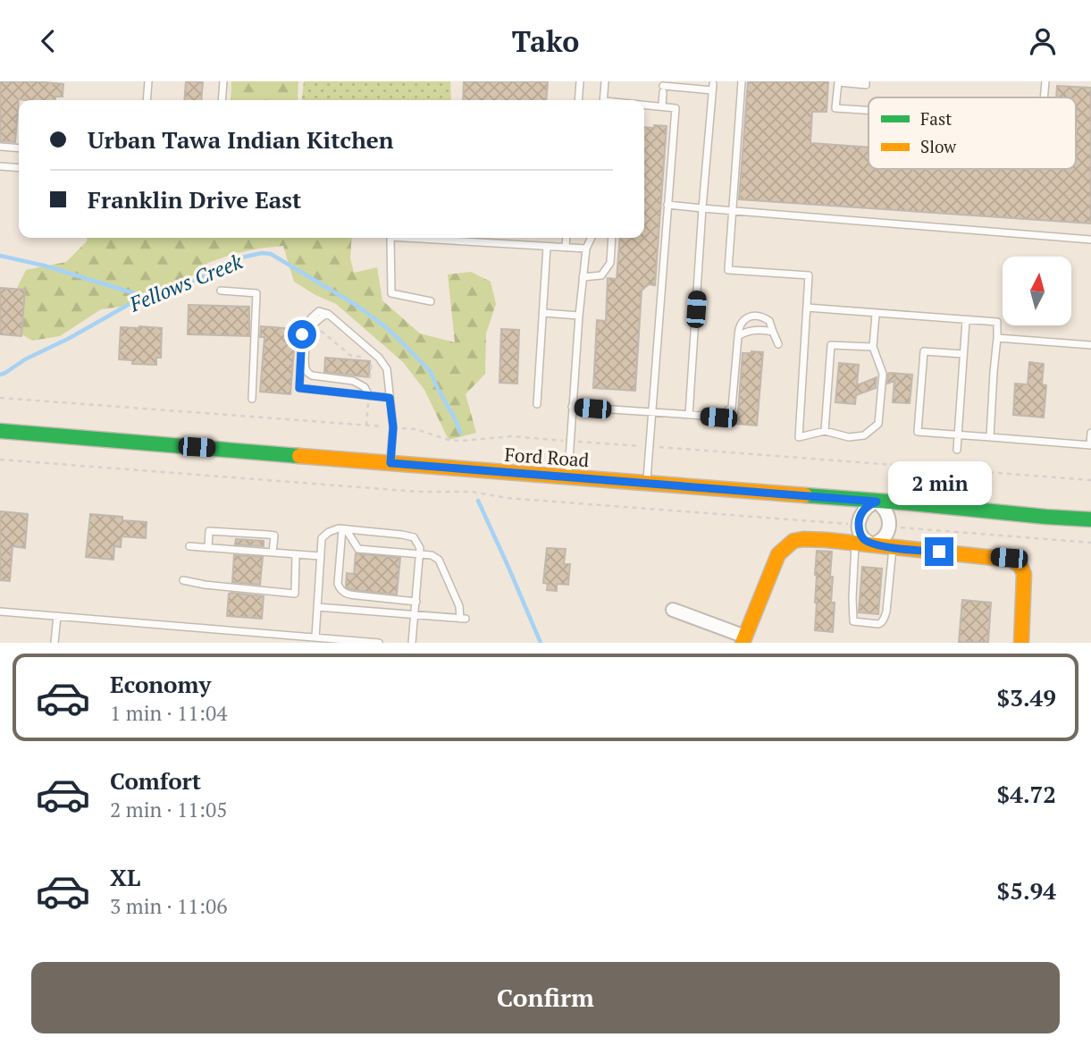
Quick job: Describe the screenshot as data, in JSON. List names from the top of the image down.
{
  "streets": {
    "main road": ["Ford Road"]
  },
  "water": ["Fellows Creek"],
  "legend": ["Fast", "Slow"],
  "north": "top",
  "page": {
    "header": "Tako",
    "banner": ["Urban Tawa Indian Kitchen", "Franklin Drive East"],
    "bubble": "2 min",
    "list": [
      {
        "name": "Economy",
        "note": "1 min · 11:04",
        "value": "$3.49"
      },
      {
        "name": "Comfort",
        "note": "2 min · 11:05",
        "value": "$4.72"
      },
      {
        "name": "XL",
        "note": "3 min · 11:06",
        "value": "$5.94"
      }
    ],
    "buttons": "Confirm"
  }
}
